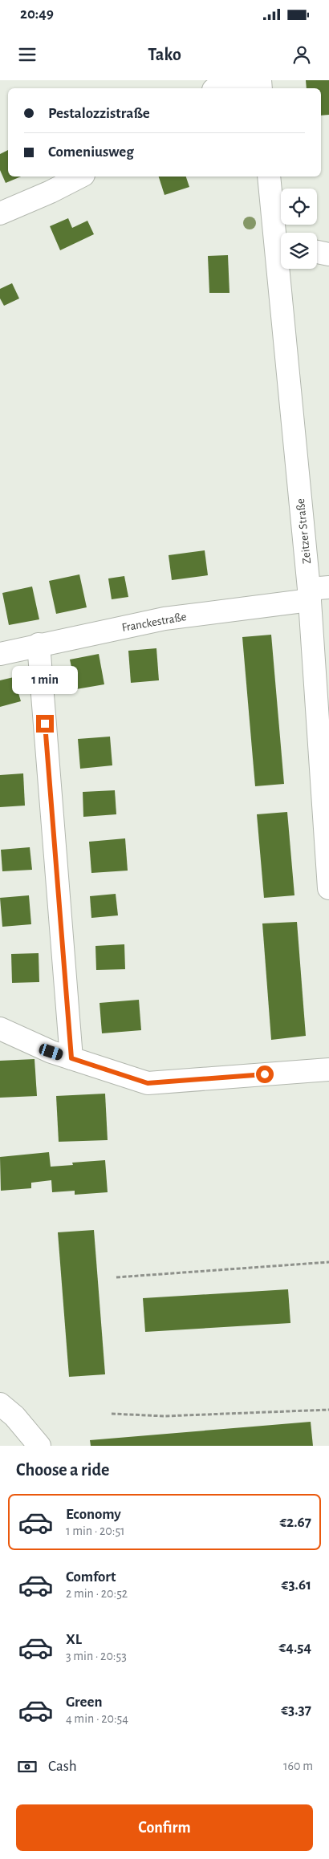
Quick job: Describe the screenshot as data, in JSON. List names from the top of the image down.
{
  "streets": {
    "street": ["Zeitzer Straße", "Franckestraße"]
  },
  "crossings": [
    ["Zeitzer Straße", "Franckestraße"]
  ],
  "page": {
    "status": "20:49",
    "header": "Tako",
    "banner": ["Pestalozzistraße", "Comeniusweg"],
    "bubble": "1 min",
    "heading": "Choose a ride",
    "list": [
      {
        "name": "Economy",
        "note": "1 min · 20:51",
        "value": "€2.67"
      },
      {
        "name": "Comfort",
        "note": "2 min · 20:52",
        "value": "€3.61"
      },
      {
        "name": "XL",
        "note": "3 min · 20:53",
        "value": "€4.54"
      },
      {
        "name": "Green",
        "note": "4 min · 20:54",
        "value": "€3.37"
      }
    ],
    "pay": ["Cash", "160 m"],
    "buttons": "Confirm"
  }
}
